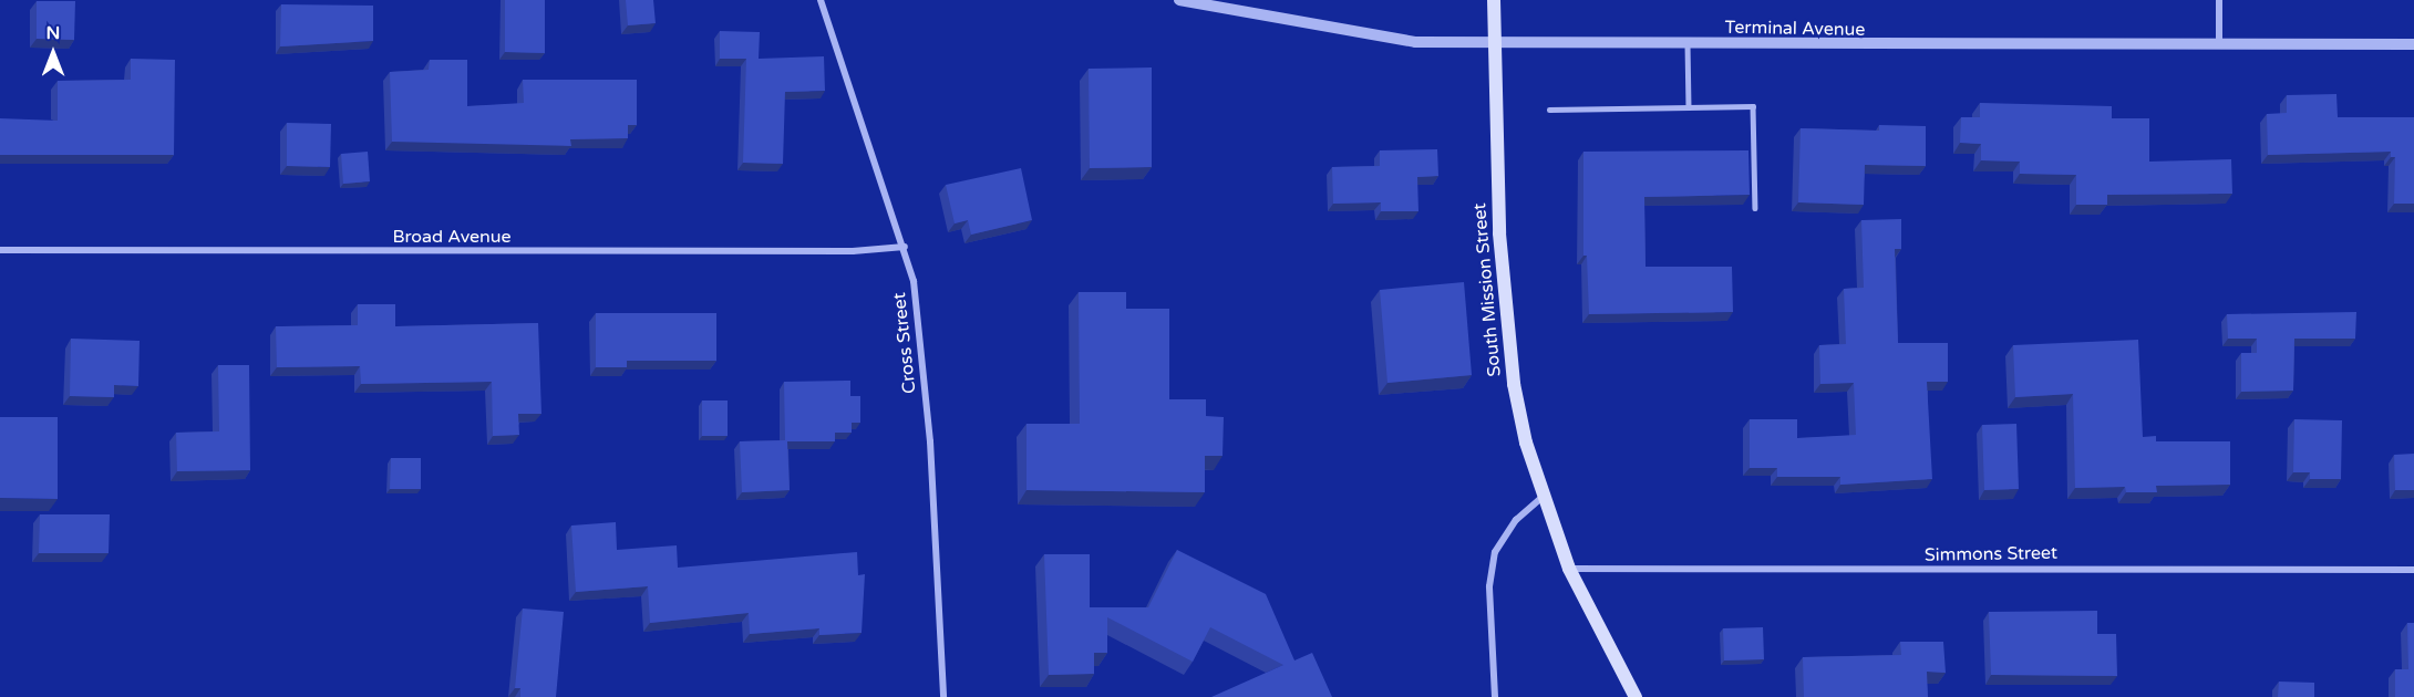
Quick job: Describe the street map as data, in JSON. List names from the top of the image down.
{
  "streets": {
    "main road": ["South Mission Street"],
    "street": [
      "Terminal Avenue",
      "Broad Avenue",
      "Cross Street",
      "Simmons Street"
    ]
  },
  "crossings": [
    ["Terminal Avenue", "South Mission Street"],
    ["Broad Avenue", "Cross Street"],
    ["South Mission Street", "Simmons Street"]
  ],
  "north": "top"
}
